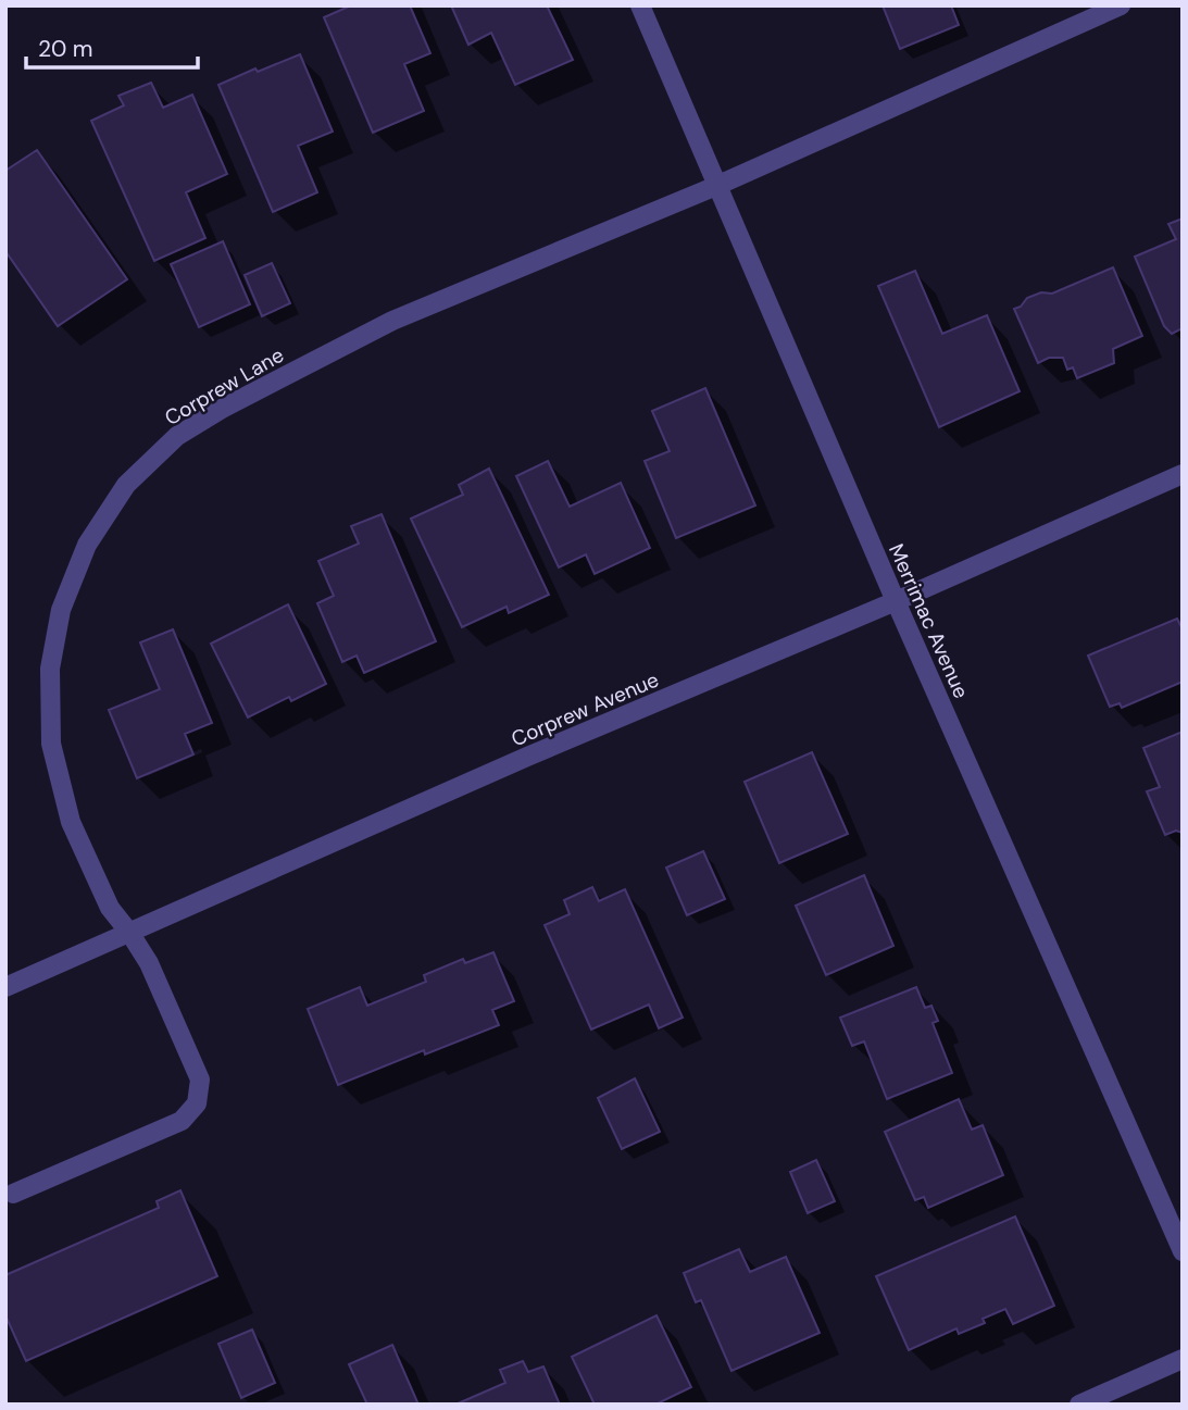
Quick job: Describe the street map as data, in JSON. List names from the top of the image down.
{
  "streets": {
    "street": ["Corprew Lane", "Merrimac Avenue", "Corprew Avenue"]
  },
  "crossings": [
    ["Corprew Lane", "Merrimac Avenue"],
    ["Corprew Lane", "Corprew Avenue"],
    ["Merrimac Avenue", "Corprew Avenue"]
  ],
  "scale_bar": "20 m"
}
